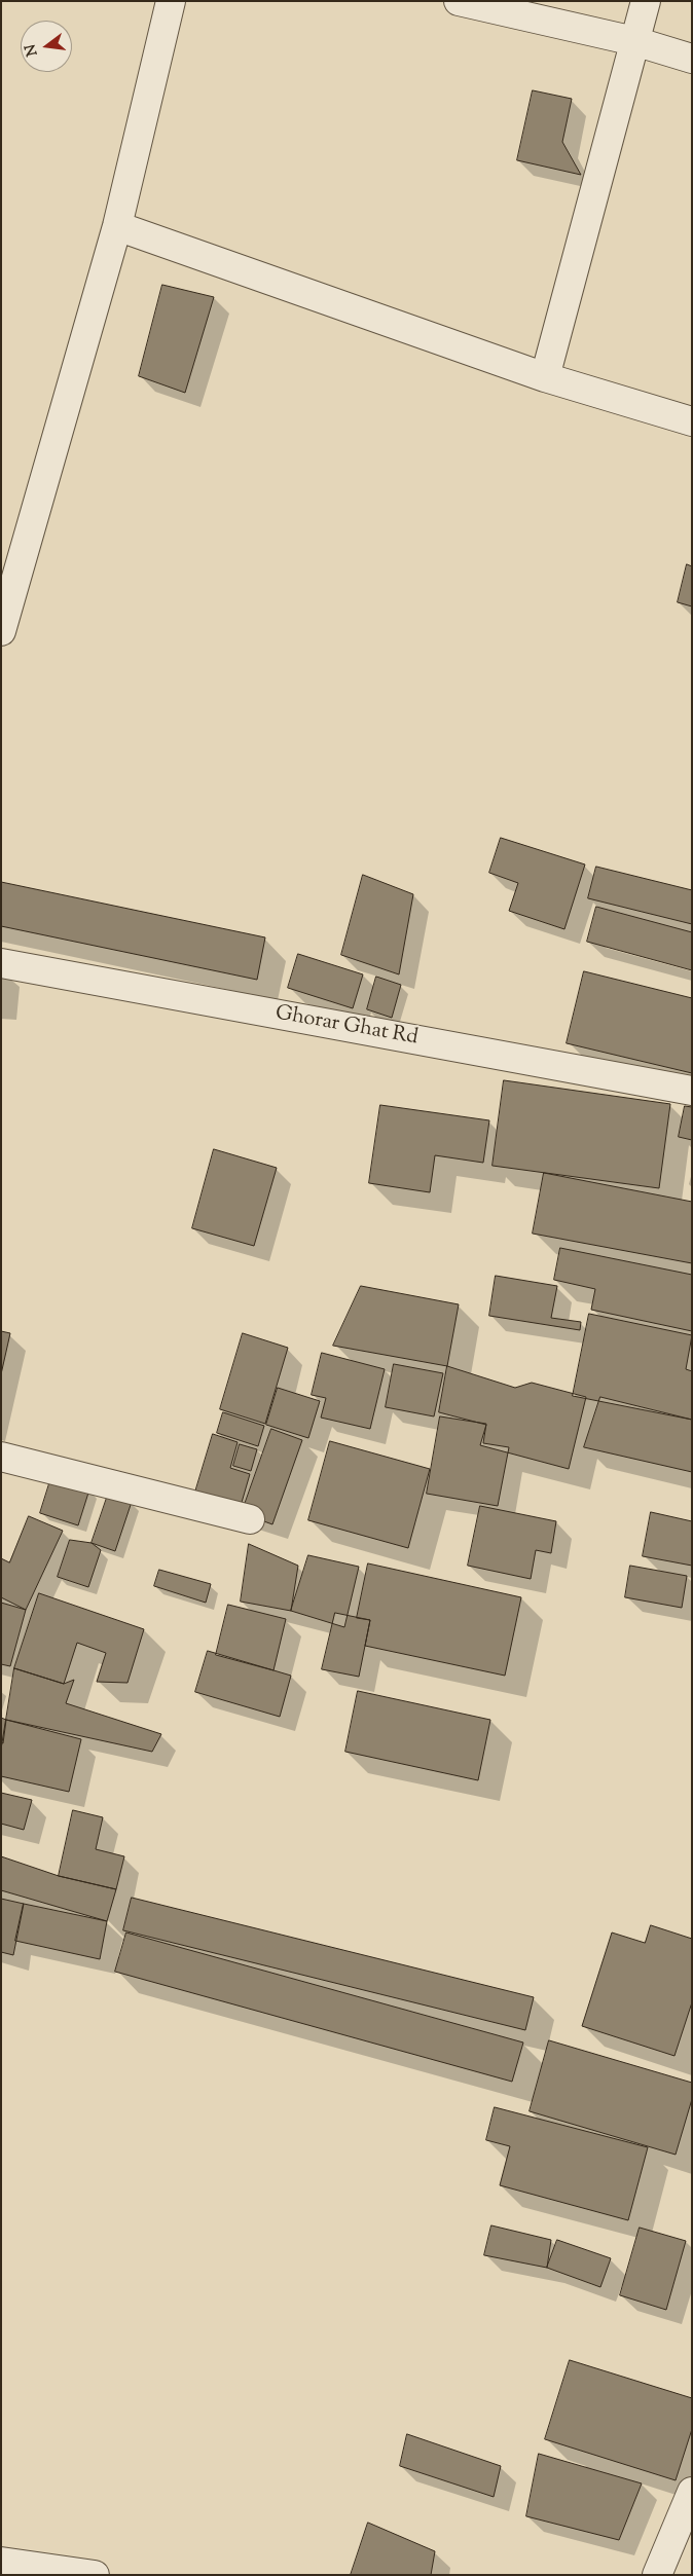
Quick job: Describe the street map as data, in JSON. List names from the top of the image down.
{
  "streets": {
    "street": ["Ghorar Ghat Rd"]
  },
  "north": "left"
}
